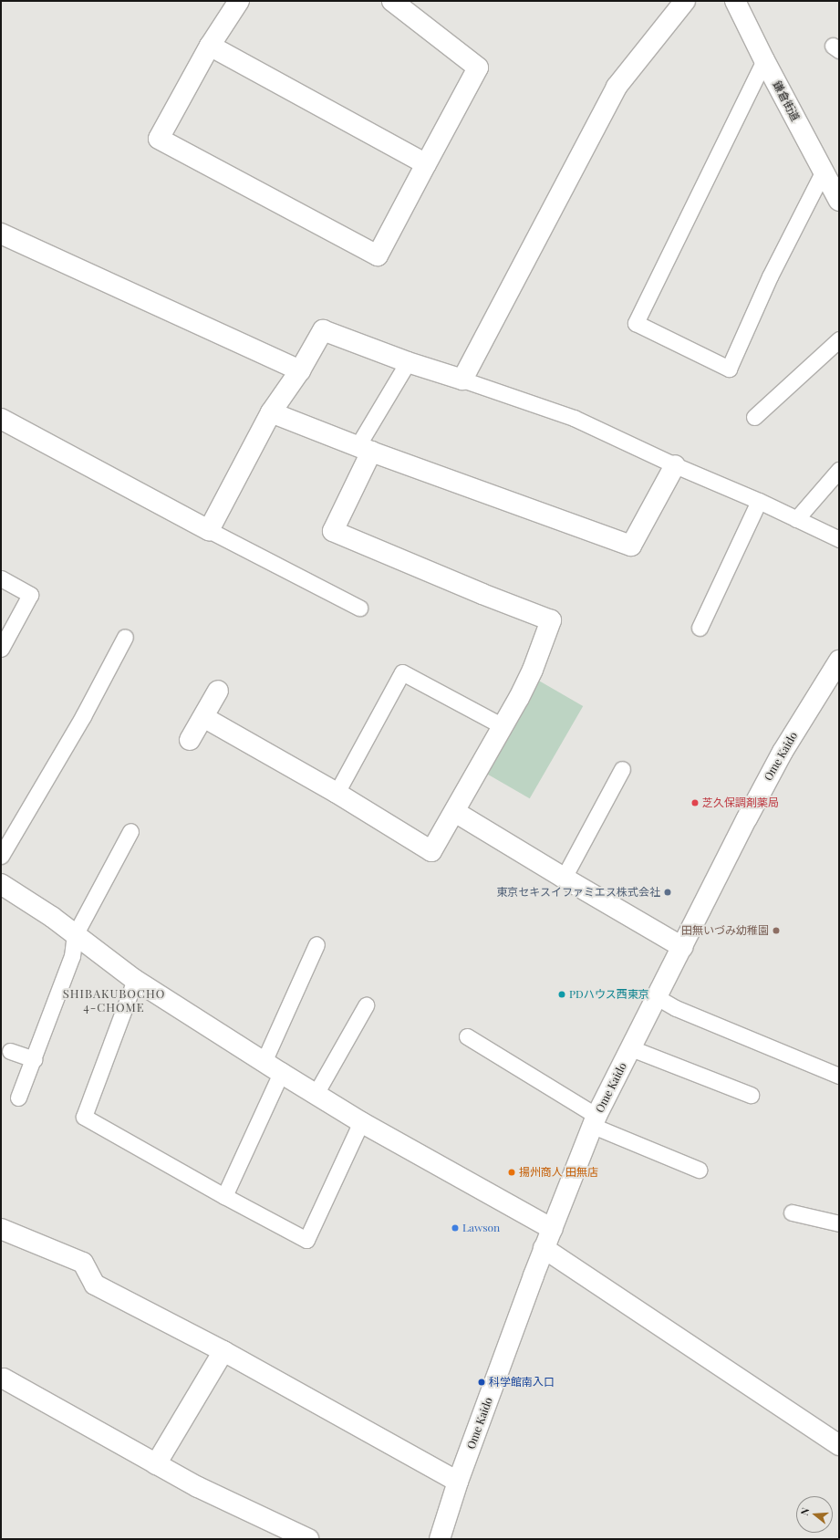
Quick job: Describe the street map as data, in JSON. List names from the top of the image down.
{
  "streets": {
    "street": ["鎌倉街道", "Ome Kaido"]
  },
  "districts": ["SHIBAKUBOCHO 4-CHOME"],
  "places": [
    "芝久保調剤薬局",
    "東京セキスイファミエス株式会社",
    "田無いづみ幼稚園",
    "PDハウス西東京",
    "揚州商人 田無店",
    "Lawson",
    "科学館南入口"
  ],
  "north": "left"
}
